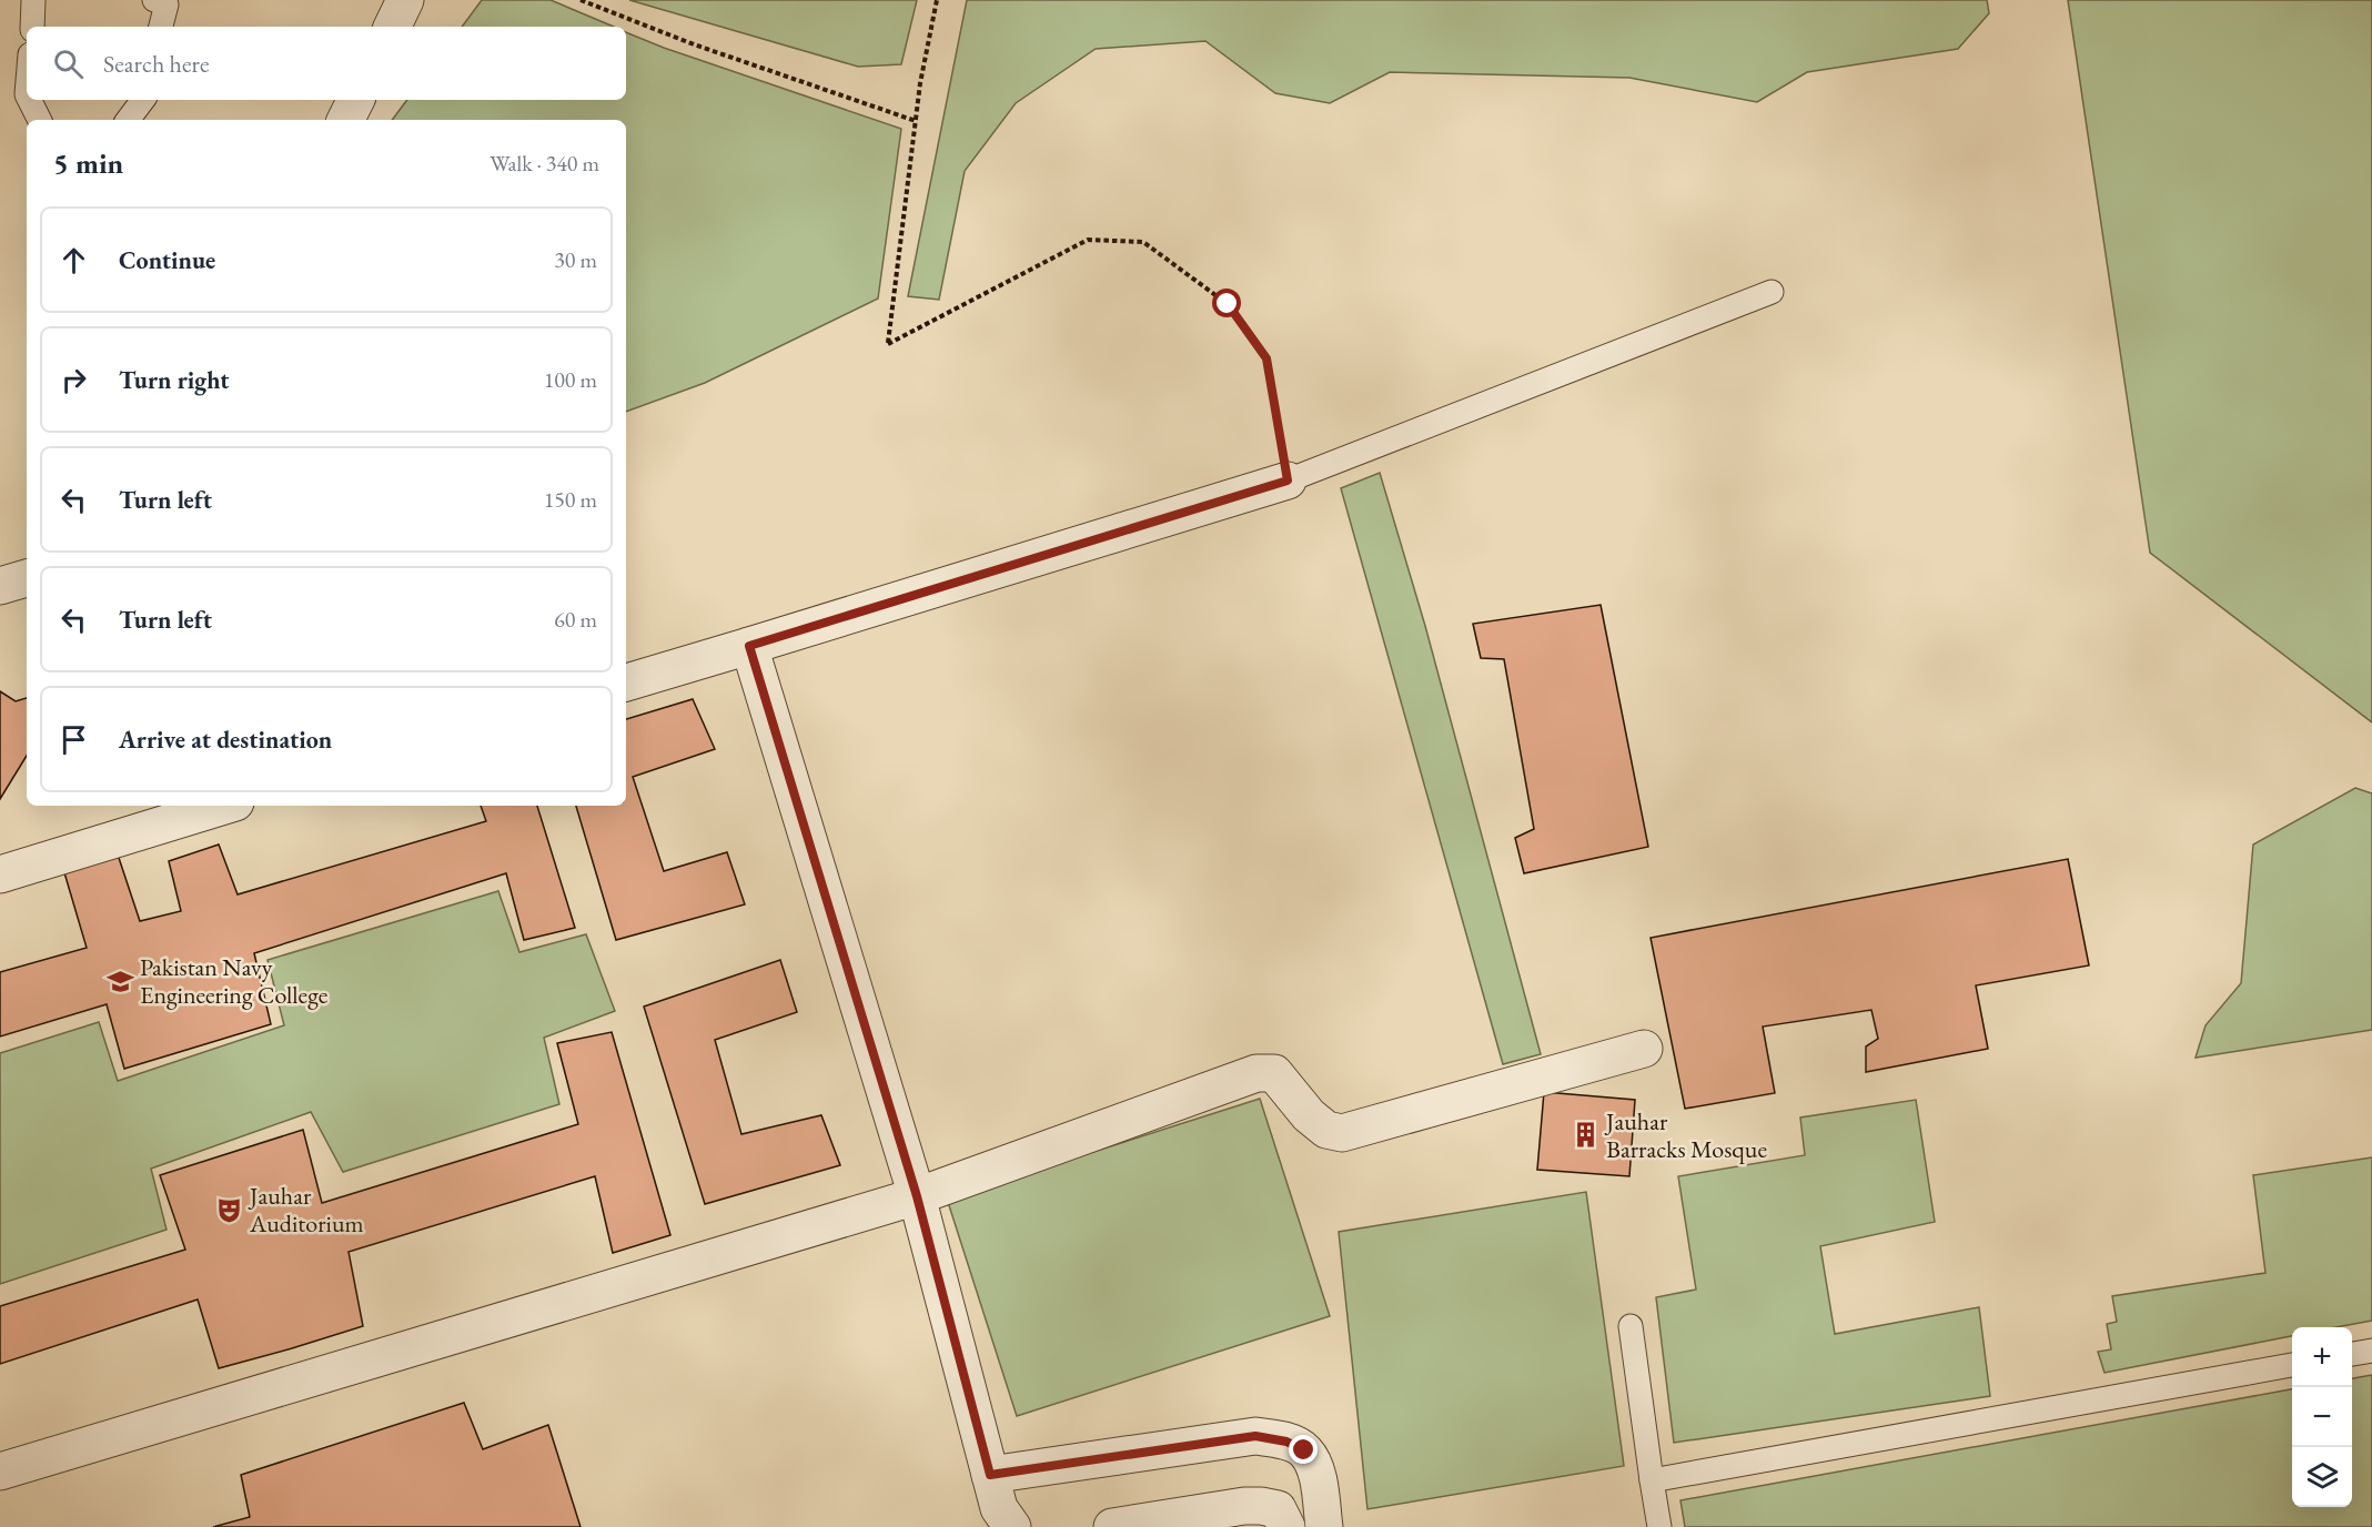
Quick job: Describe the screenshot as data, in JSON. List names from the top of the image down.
{
  "places": {
    "school or university": ["Pakistan Navy Engineering College"],
    "building": ["Jauhar Barracks Mosque"],
    "theatre": ["Jauhar Auditorium"]
  },
  "page": {
    "search": "Search here",
    "heading": ["5 min", "Walk · 340 m"],
    "list": [
      ["Continue", "30 m"],
      ["Turn right", "100 m"],
      ["Turn left", "150 m"],
      ["Turn left", "60 m"],
      "Arrive at destination"
    ],
    "map_buttons": ["+", "−"]
  }
}
